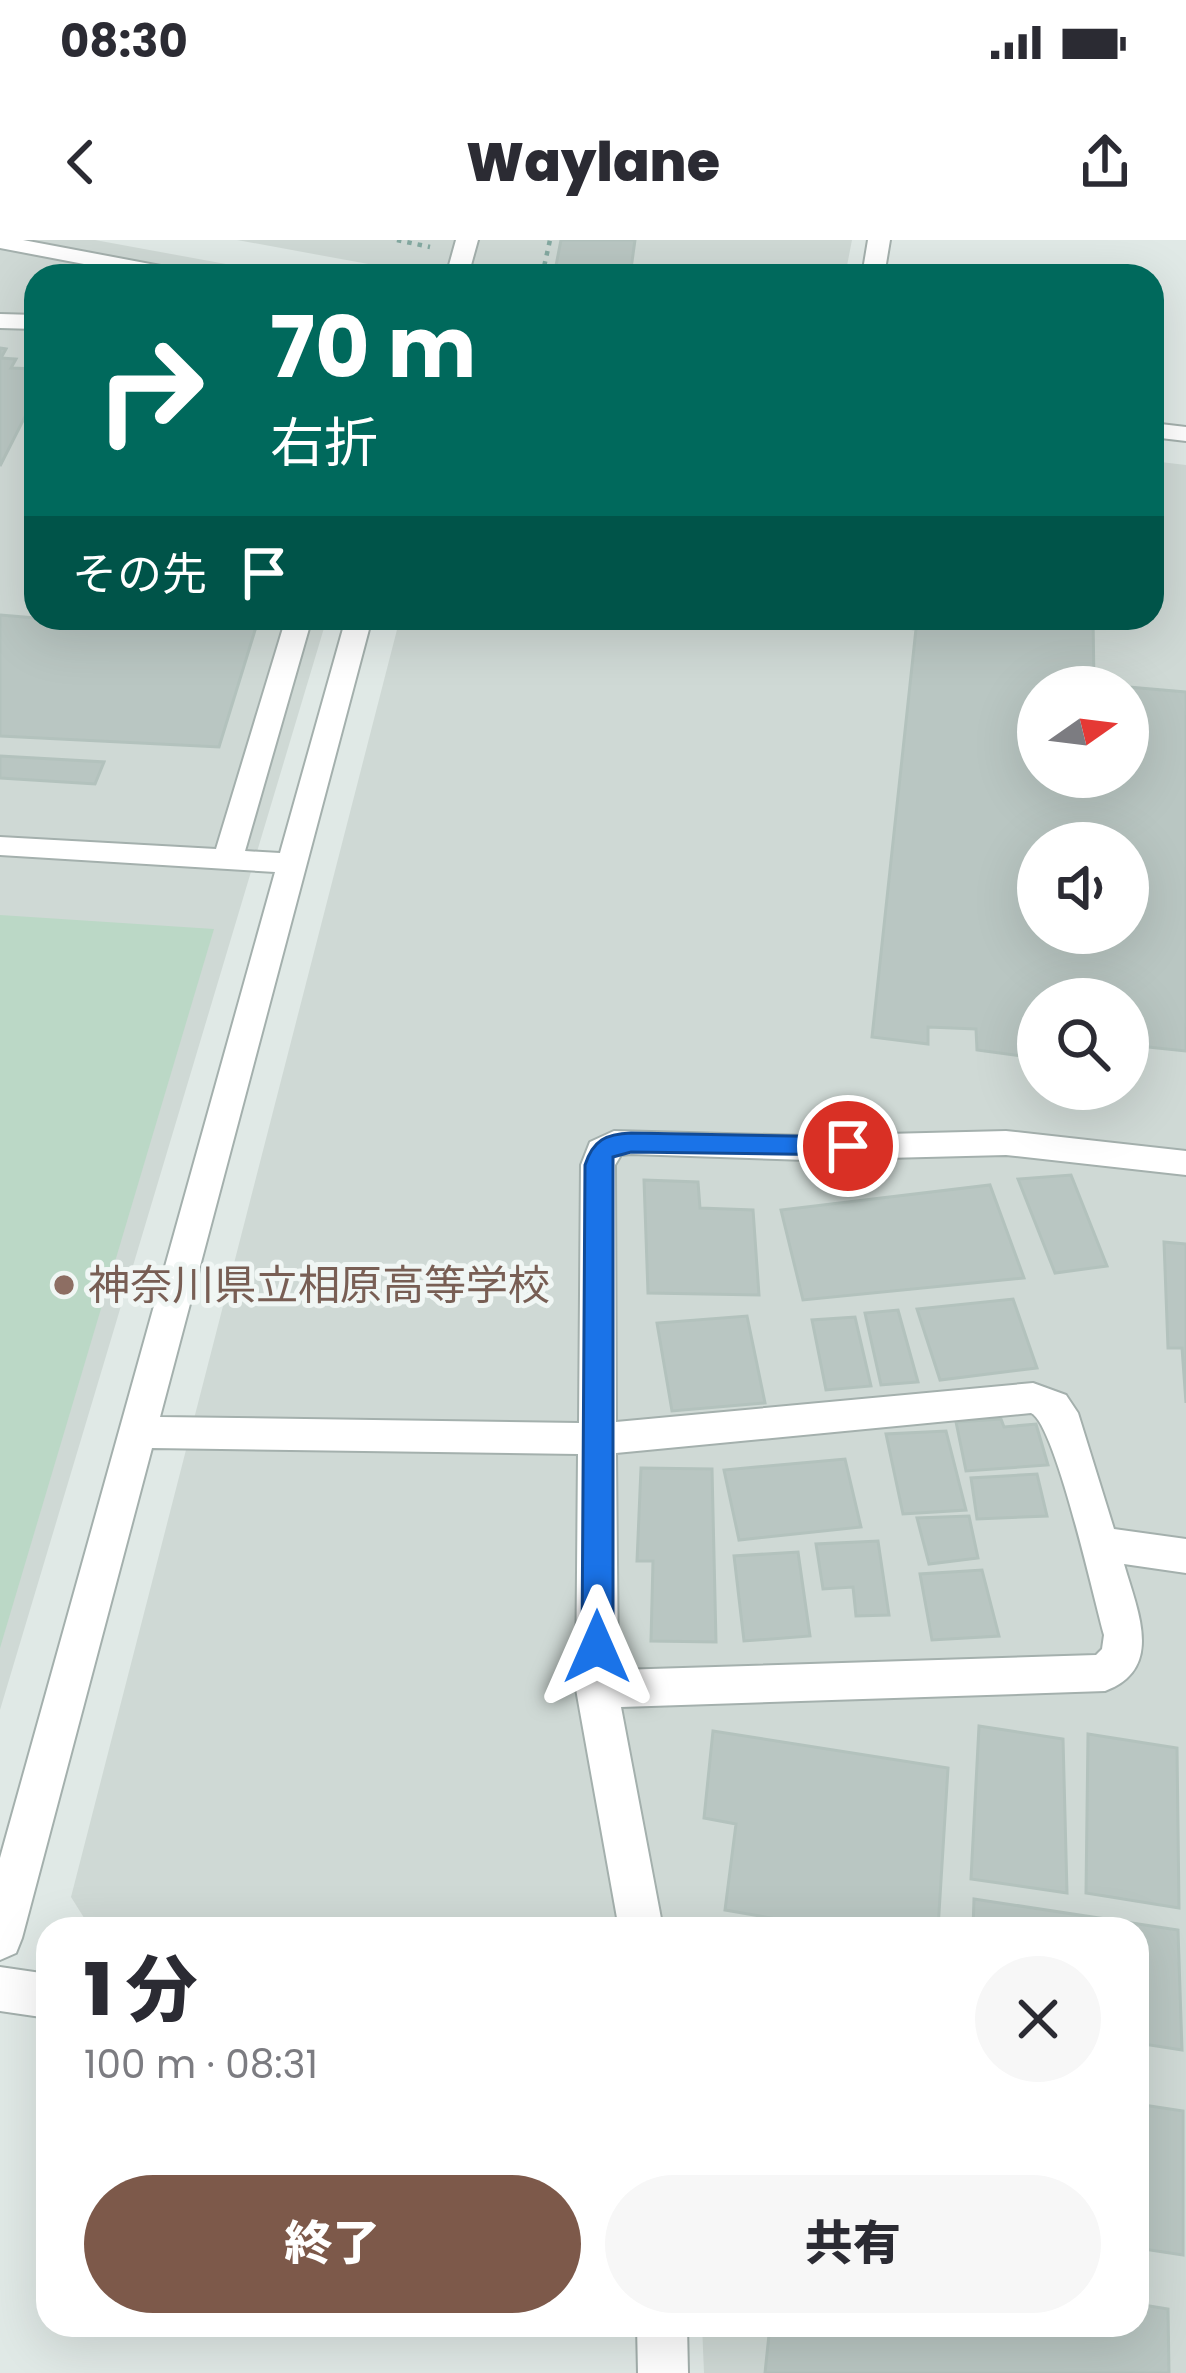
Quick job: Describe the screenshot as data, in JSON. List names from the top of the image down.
{
  "places": ["神奈川県立相原高等学校"],
  "north": "right",
  "page": {
    "status": "08:30",
    "header": "Waylane",
    "turn": ["70 m", "右折"],
    "then": "その先",
    "heading": ["1 分", "100 m · 08:31"],
    "buttons": ["終了", "共有"]
  }
}
